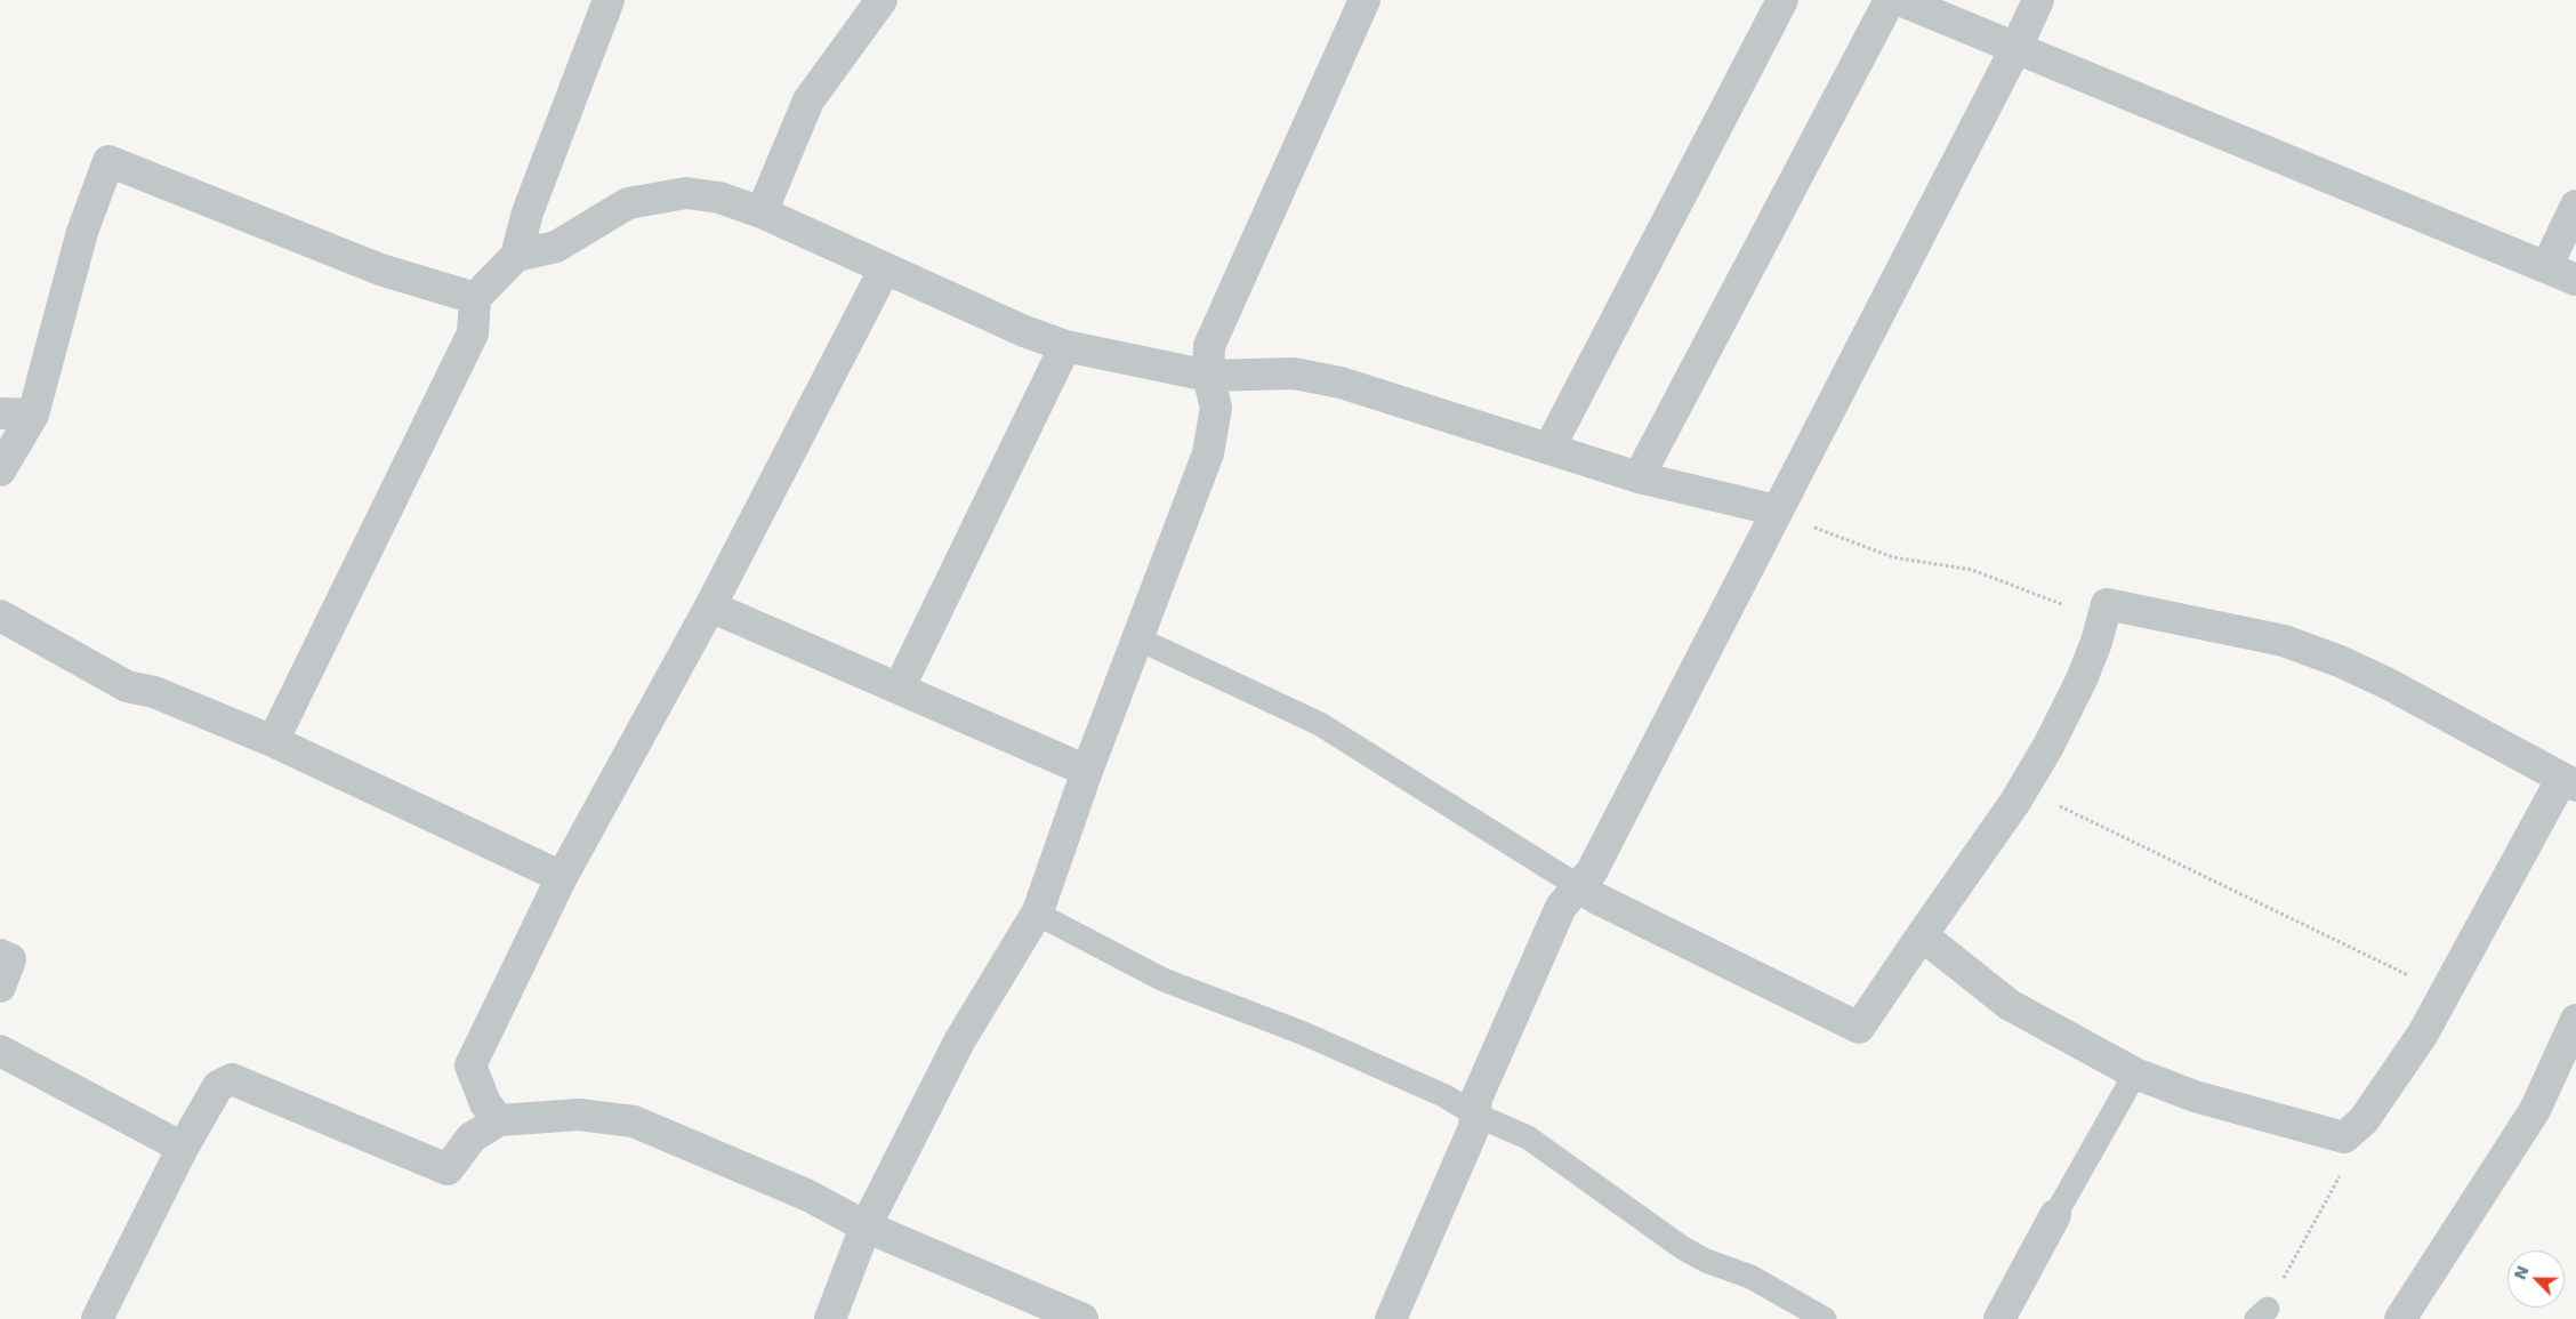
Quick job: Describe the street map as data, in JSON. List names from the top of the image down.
{
  "north": "top left"
}
